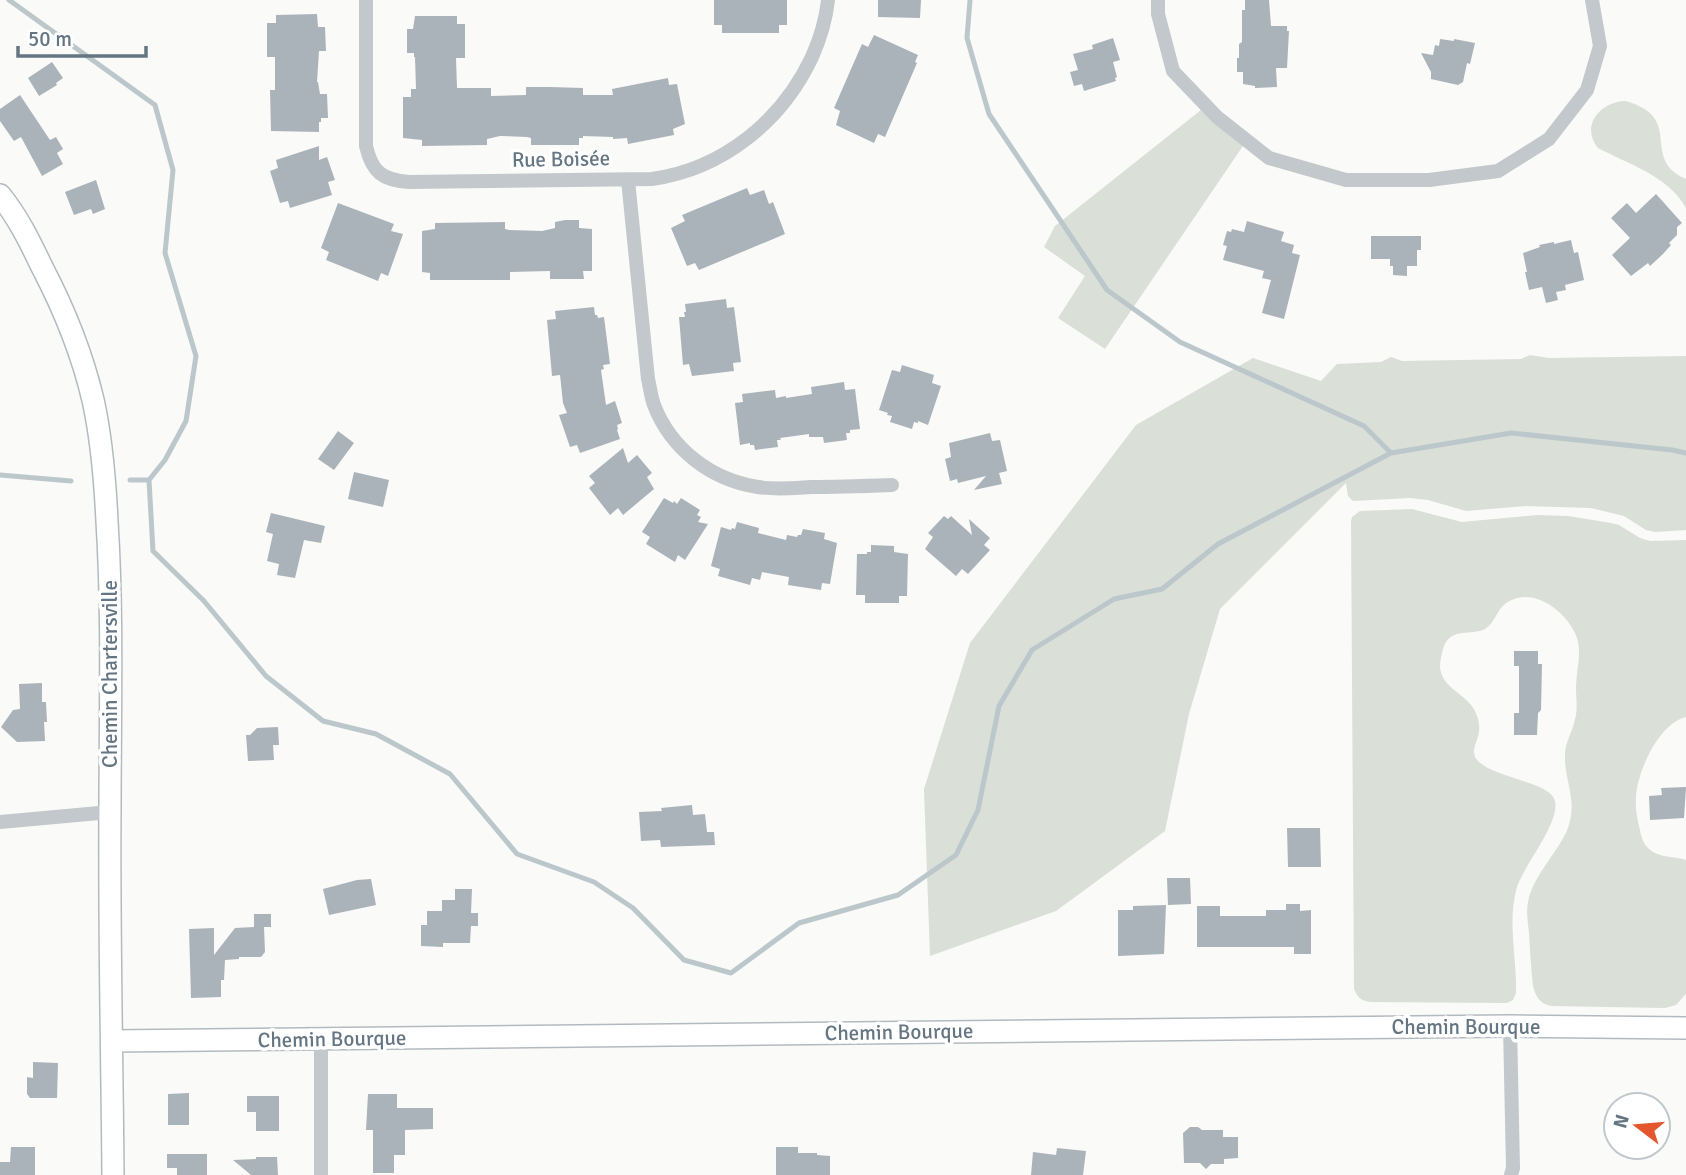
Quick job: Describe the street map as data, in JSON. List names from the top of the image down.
{
  "streets": {
    "street": ["Rue Boisée", "Chemin Chartersville", "Chemin Bourque"]
  },
  "crossings": [
    ["Chemin Chartersville", "Chemin Bourque"]
  ],
  "scale_bar": "50 m",
  "north": "left"
}
